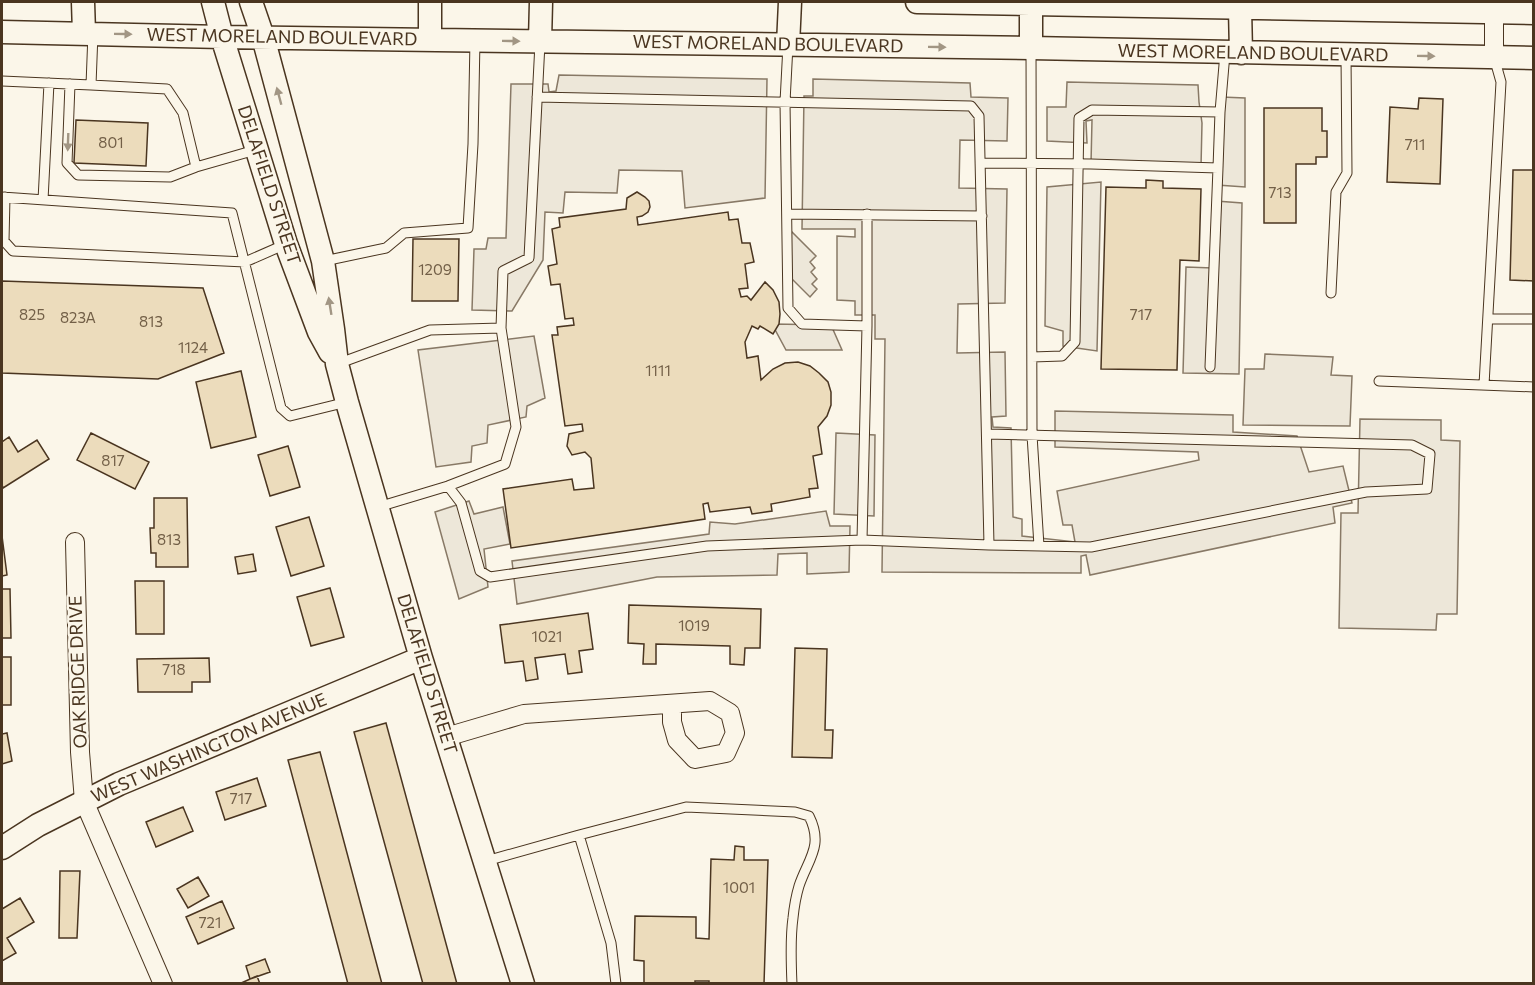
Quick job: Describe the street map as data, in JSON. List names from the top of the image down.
{
  "streets": {
    "street": [
      "WEST MORELAND BOULEVARD",
      "DELAFIELD STREET",
      "OAK RIDGE DRIVE",
      "WEST WASHINGTON AVENUE"
    ]
  },
  "crossings": [
    ["WEST MORELAND BOULEVARD", "DELAFIELD STREET"],
    ["DELAFIELD STREET", "WEST WASHINGTON AVENUE"],
    ["OAK RIDGE DRIVE", "WEST WASHINGTON AVENUE"]
  ],
  "house_numbers": [
    "801",
    "711",
    "713",
    "1209",
    "825",
    "717",
    "823A",
    "813",
    "1124",
    "1111",
    "817",
    "813",
    "1019",
    "1021",
    "718",
    "717",
    "1001",
    "721"
  ]
}
